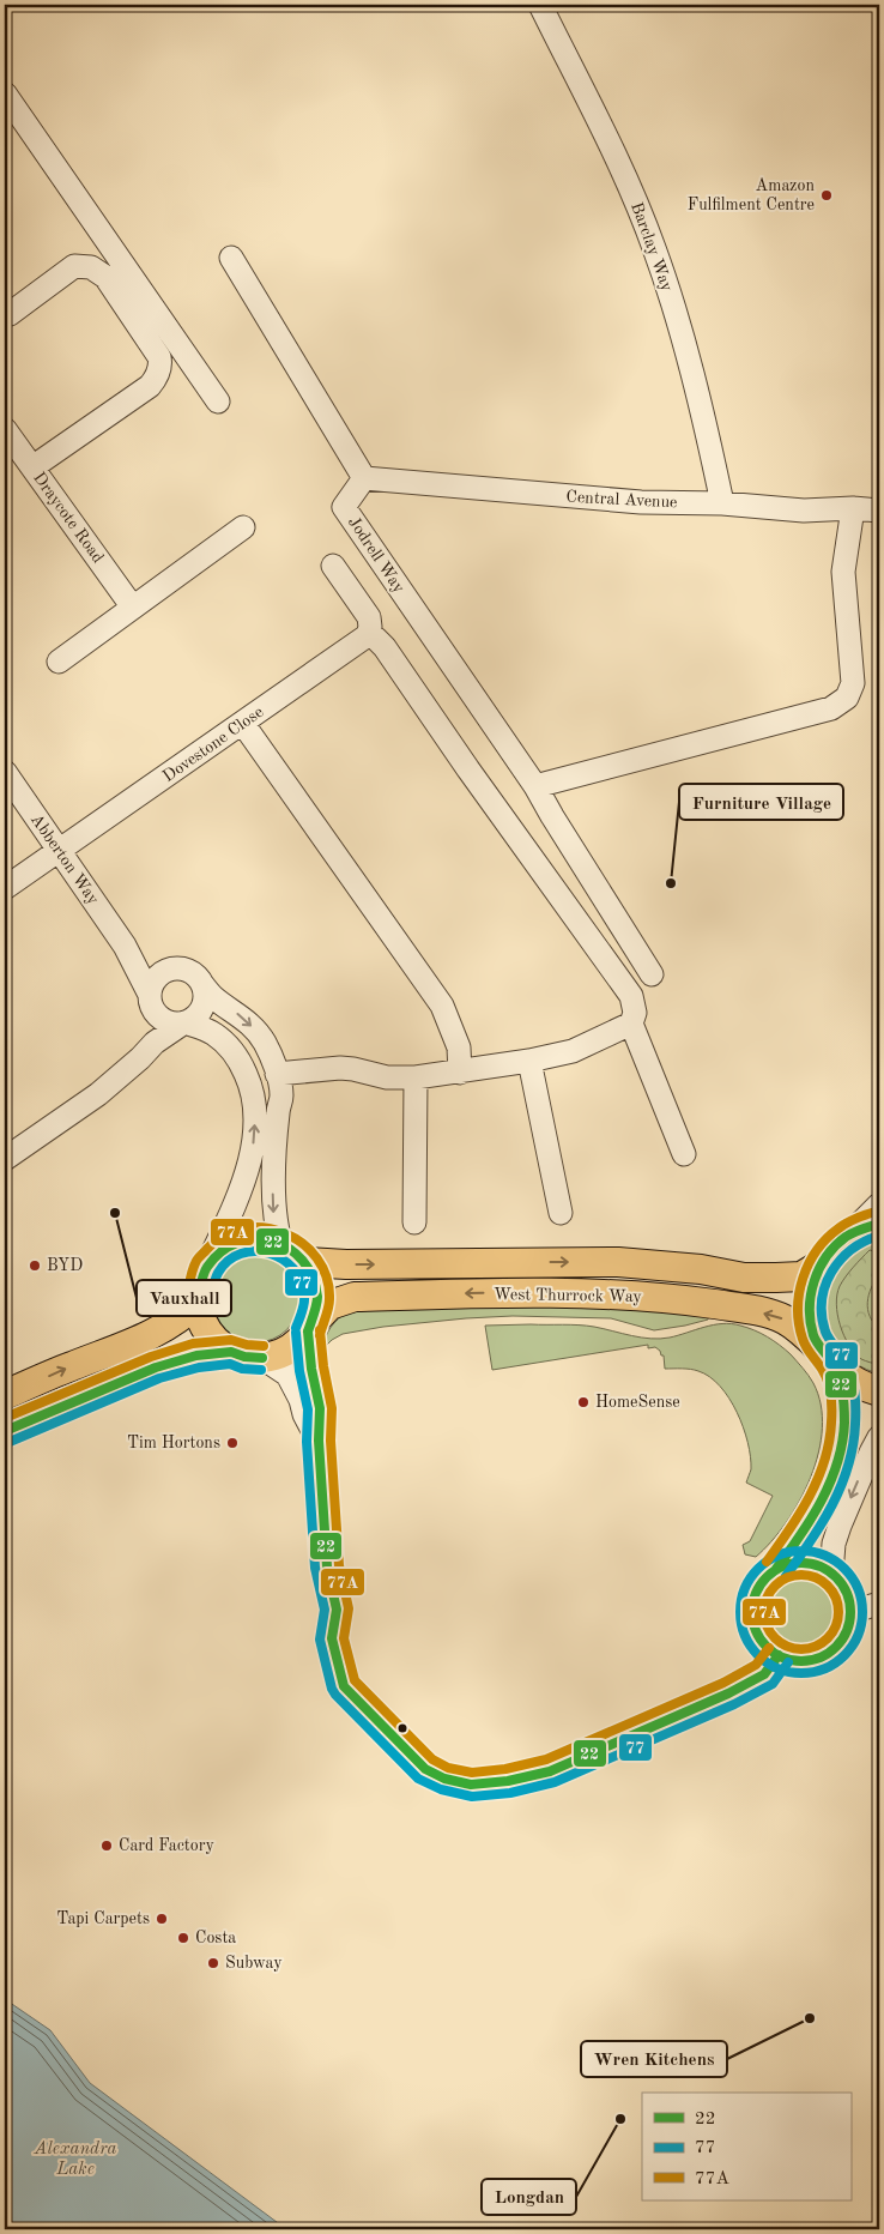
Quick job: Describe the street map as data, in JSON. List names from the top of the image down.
{
  "streets": {
    "main road": ["West Thurrock Way"],
    "street": [
      "Barclay Way",
      "Central Avenue",
      "Draycote Road",
      "Jodrell Way",
      "Dovestone Close",
      "Abberton Way"
    ]
  },
  "crossings": [
    ["Barclay Way", "Central Avenue"],
    ["Central Avenue", "Jodrell Way"],
    ["Dovestone Close", "Abberton Way"]
  ],
  "water": ["Alexandra Lake"],
  "places": [
    "Amazon Fulfilment Centre",
    "Furniture Village",
    "Vauxhall",
    "BYD",
    "HomeSense",
    "Tim Hortons",
    "Card Factory",
    "Tapi Carpets",
    "Costa",
    "Subway",
    "Wren Kitchens",
    "Longdan"
  ],
  "lines": ["transit line 77A", "transit line 22", "transit line 77"],
  "legend": ["22", "77", "77A"]
}
